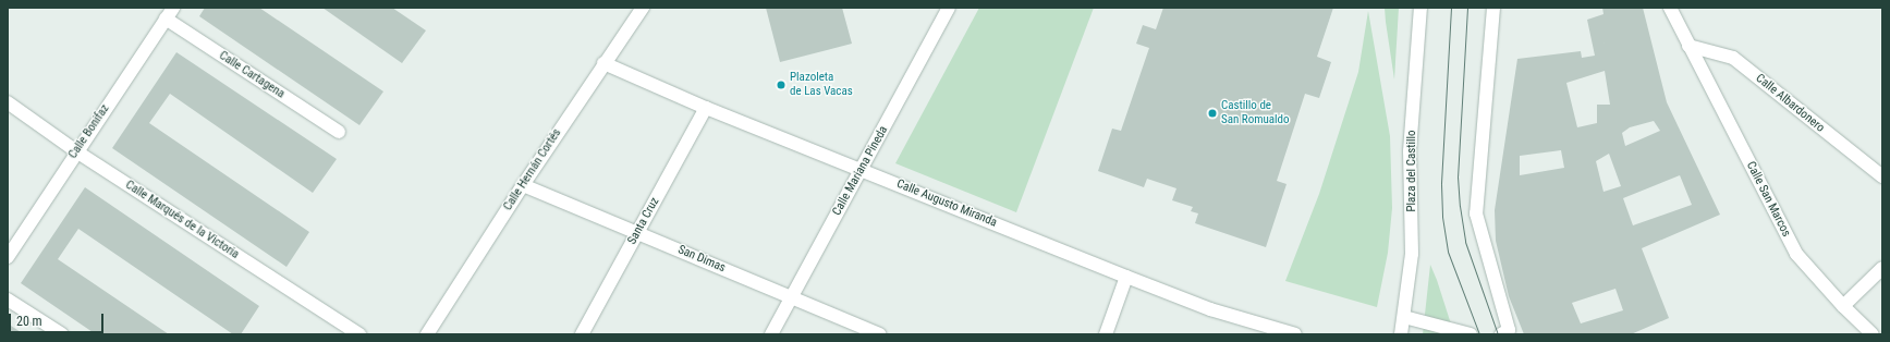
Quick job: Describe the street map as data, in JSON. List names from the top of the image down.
{
  "streets": {
    "street": [
      "Calle Cartagena",
      "Calle Albardonero",
      "Calle Bonifaz",
      "Calle Hernán Cortés",
      "Calle Mariana Pineda",
      "Plaza del Castillo",
      "Calle San Marcos",
      "Calle Augusto Miranda",
      "Calle Marqués de la Victoria",
      "Santa Cruz",
      "San Dimas"
    ]
  },
  "crossings": [
    ["Calle Cartagena", "Calle Bonifaz"],
    ["Calle Albardonero", "Calle San Marcos"],
    ["Calle Bonifaz", "Calle Marqués de la Victoria"],
    ["Calle Hernán Cortés", "Calle Augusto Miranda"],
    ["Calle Hernán Cortés", "San Dimas"],
    ["Calle Mariana Pineda", "Calle Augusto Miranda"],
    ["Calle Mariana Pineda", "San Dimas"],
    ["Calle Augusto Miranda", "Santa Cruz"],
    ["Santa Cruz", "San Dimas"]
  ],
  "places": ["Plazoleta de Las Vacas", "Castillo de San Romualdo"],
  "scale_bar": "20 m"
}
